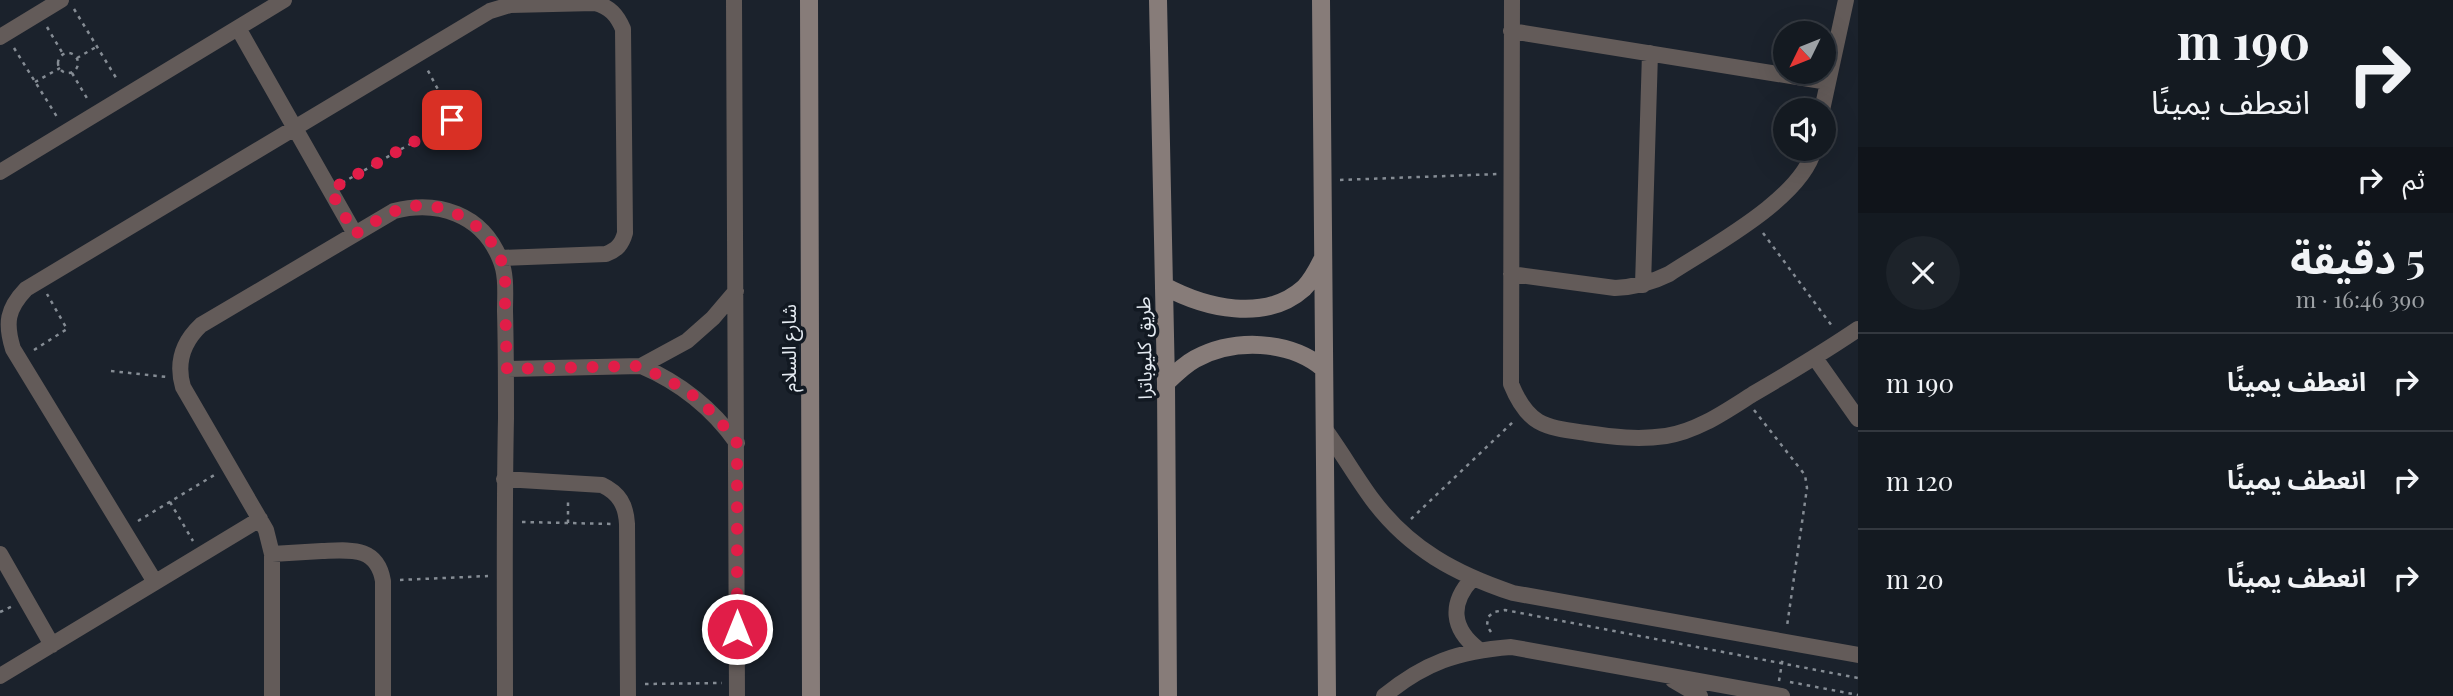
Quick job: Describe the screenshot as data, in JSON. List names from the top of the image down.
{
  "streets": {
    "main road": ["شارع السلام", "طريق كليوباترا"]
  },
  "north": "bottom left",
  "page": {
    "turn": ["190 m", "انعطف يمينًا"],
    "then": "ثم",
    "heading": ["5 دقيقة", "390 m · 16:46"],
    "list": [
      {
        "name": "انعطف يمينًا",
        "value": "190 m"
      },
      {
        "name": "انعطف يمينًا",
        "value": "120 m"
      },
      {
        "name": "انعطف يمينًا",
        "value": "20 m"
      }
    ]
  }
}
